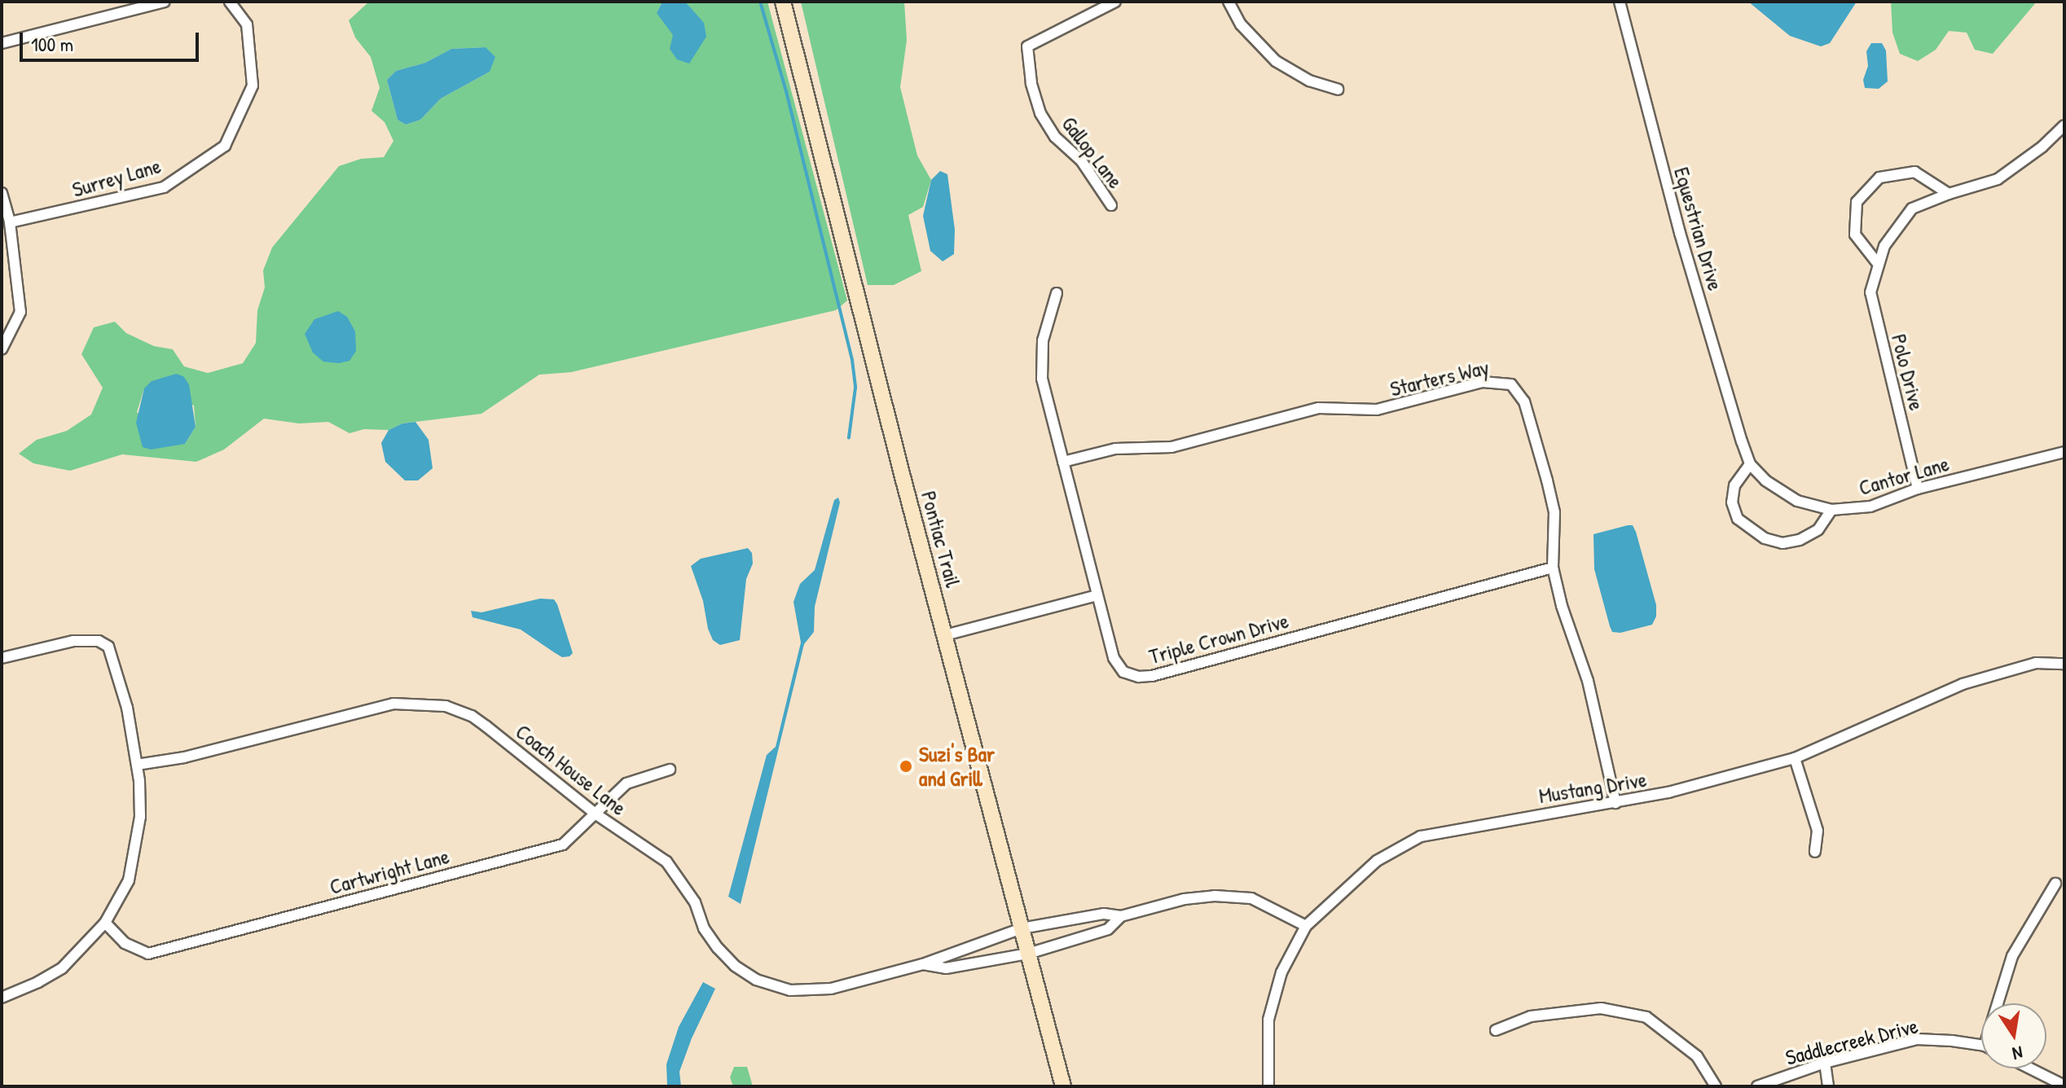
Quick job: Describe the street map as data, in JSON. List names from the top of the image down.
{
  "streets": {
    "main road": ["Pontiac Trail"],
    "street": [
      "Gallop Lane",
      "Surrey Lane",
      "Equestrian Drive",
      "Polo Drive",
      "Starters Way",
      "Cantor Lane",
      "Triple Crown Drive",
      "Coach House Lane",
      "Mustang Drive",
      "Cartwright Lane",
      "Saddlecreek Drive"
    ]
  },
  "crossings": [
    ["Polo Drive", "Cantor Lane"],
    ["Starters Way", "Triple Crown Drive"],
    ["Starters Way", "Mustang Drive"],
    ["Pontiac Trail", "Coach House Lane"],
    ["Coach House Lane", "Cartwright Lane"]
  ],
  "places": ["Suzi's Bar and Grill"],
  "scale_bar": "100 m",
  "north": "bottom"
}
